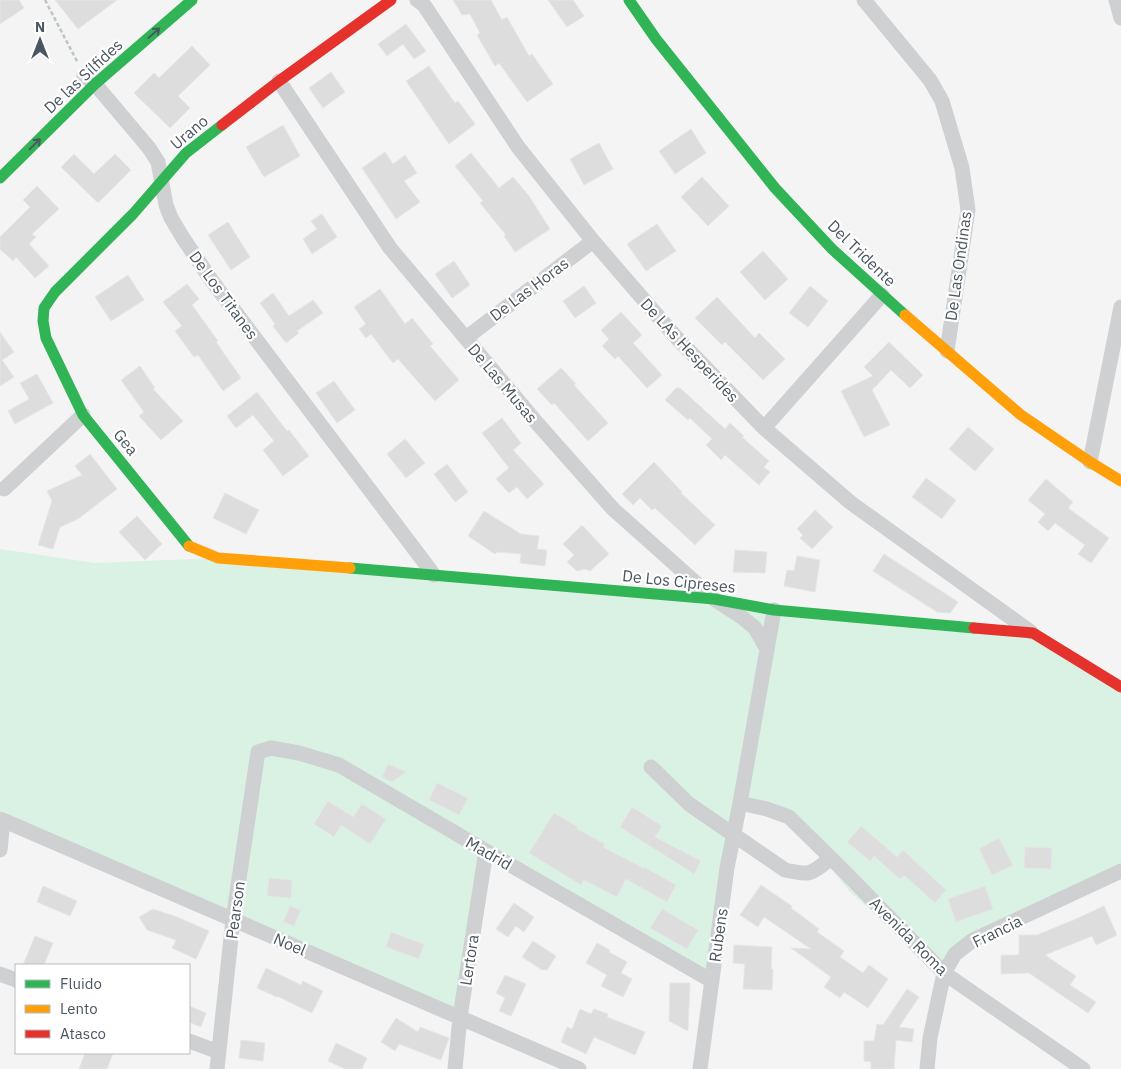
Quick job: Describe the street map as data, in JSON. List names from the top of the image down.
{
  "streets": {
    "street": [
      "De las Sílfides",
      "Urano",
      "Del Tridente",
      "De Las Ondinas",
      "De Las Horas",
      "De Los Titanes",
      "De LAs Hesperides",
      "De Las Musas",
      "Gea",
      "De Los Cipreses",
      "Madrid",
      "Pearson",
      "Francia",
      "Rubens",
      "Avenida Roma",
      "Noel",
      "Lertora"
    ]
  },
  "crossings": [
    ["De las Sílfides", "De Los Titanes"],
    ["Urano", "De Los Titanes"],
    ["Urano", "De Las Musas"],
    ["Urano", "Gea"],
    ["Del Tridente", "De Las Ondinas"],
    ["De Las Horas", "De LAs Hesperides"],
    ["De Las Horas", "De Las Musas"],
    ["De Los Titanes", "De Los Cipreses"],
    ["De LAs Hesperides", "De Los Cipreses"],
    ["De Las Musas", "De Los Cipreses"],
    ["De Las Musas", "Rubens"],
    ["Gea", "De Los Cipreses"],
    ["De Los Cipreses", "Rubens"],
    ["Madrid", "Pearson"],
    ["Madrid", "Rubens"],
    ["Madrid", "Lertora"],
    ["Pearson", "Noel"],
    ["Francia", "Avenida Roma"],
    ["Rubens", "Avenida Roma"],
    ["Noel", "Lertora"]
  ],
  "one_way": ["De las Sílfides"],
  "legend": ["Fluido", "Lento", "Atasco"],
  "north": "top"
}
